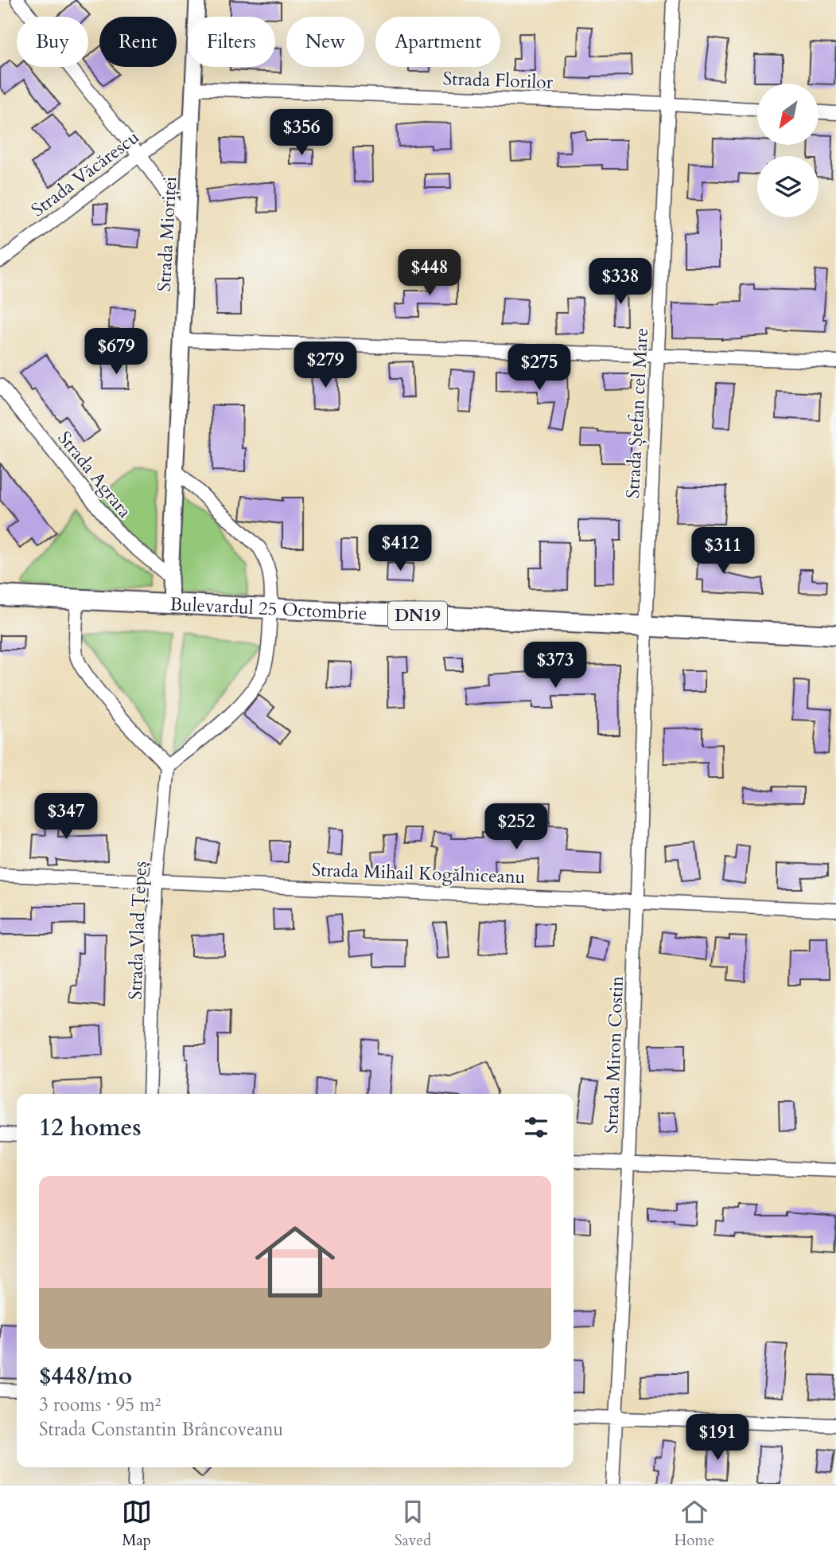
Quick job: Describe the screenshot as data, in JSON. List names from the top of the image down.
{
  "streets": {
    "main road": ["Bulevardul 25 Octombrie", "DN19"],
    "street": [
      "Strada Florilor",
      "Strada Văcărescu",
      "Strada Mioriței",
      "Strada Ștefan cel Mare",
      "Strada Agrara",
      "Strada Mihail Kogălniceanu",
      "Strada Vlad Țepeș",
      "Strada Miron Costin"
    ]
  },
  "crossings": [
    ["Strada Florilor", "Strada Mioriței"],
    ["Strada Florilor", "Strada Ștefan cel Mare"],
    ["Strada Văcărescu", "Strada Mioriței"],
    ["Strada Mioriței", "Strada Agrara"],
    ["Strada Mioriței", "Bulevardul 25 Octombrie"],
    ["Strada Ștefan cel Mare", "Bulevardul 25 Octombrie"],
    ["Strada Ștefan cel Mare", "Strada Miron Costin"],
    ["Bulevardul 25 Octombrie", "Strada Miron Costin"],
    ["Strada Mihail Kogălniceanu", "Strada Vlad Țepeș"],
    ["Strada Mihail Kogălniceanu", "Strada Miron Costin"]
  ],
  "north": "bottom left",
  "page": {
    "chip": [
      "Buy",
      "Rent",
      "Filters",
      "New",
      "Apartment"
    ],
    "price": [
      "$356",
      "$448",
      "$338",
      "$679",
      "$279",
      "$275",
      "$412",
      "$311",
      "$373",
      "$347",
      "$252",
      "$191"
    ],
    "heading": "12 homes",
    "list": [
      {
        "name": "$448/mo",
        "note": "3 rooms · 95 m² · Strada Constantin Brâncoveanu"
      }
    ],
    "tabs": ["Map", "Saved", "Home"]
  }
}
